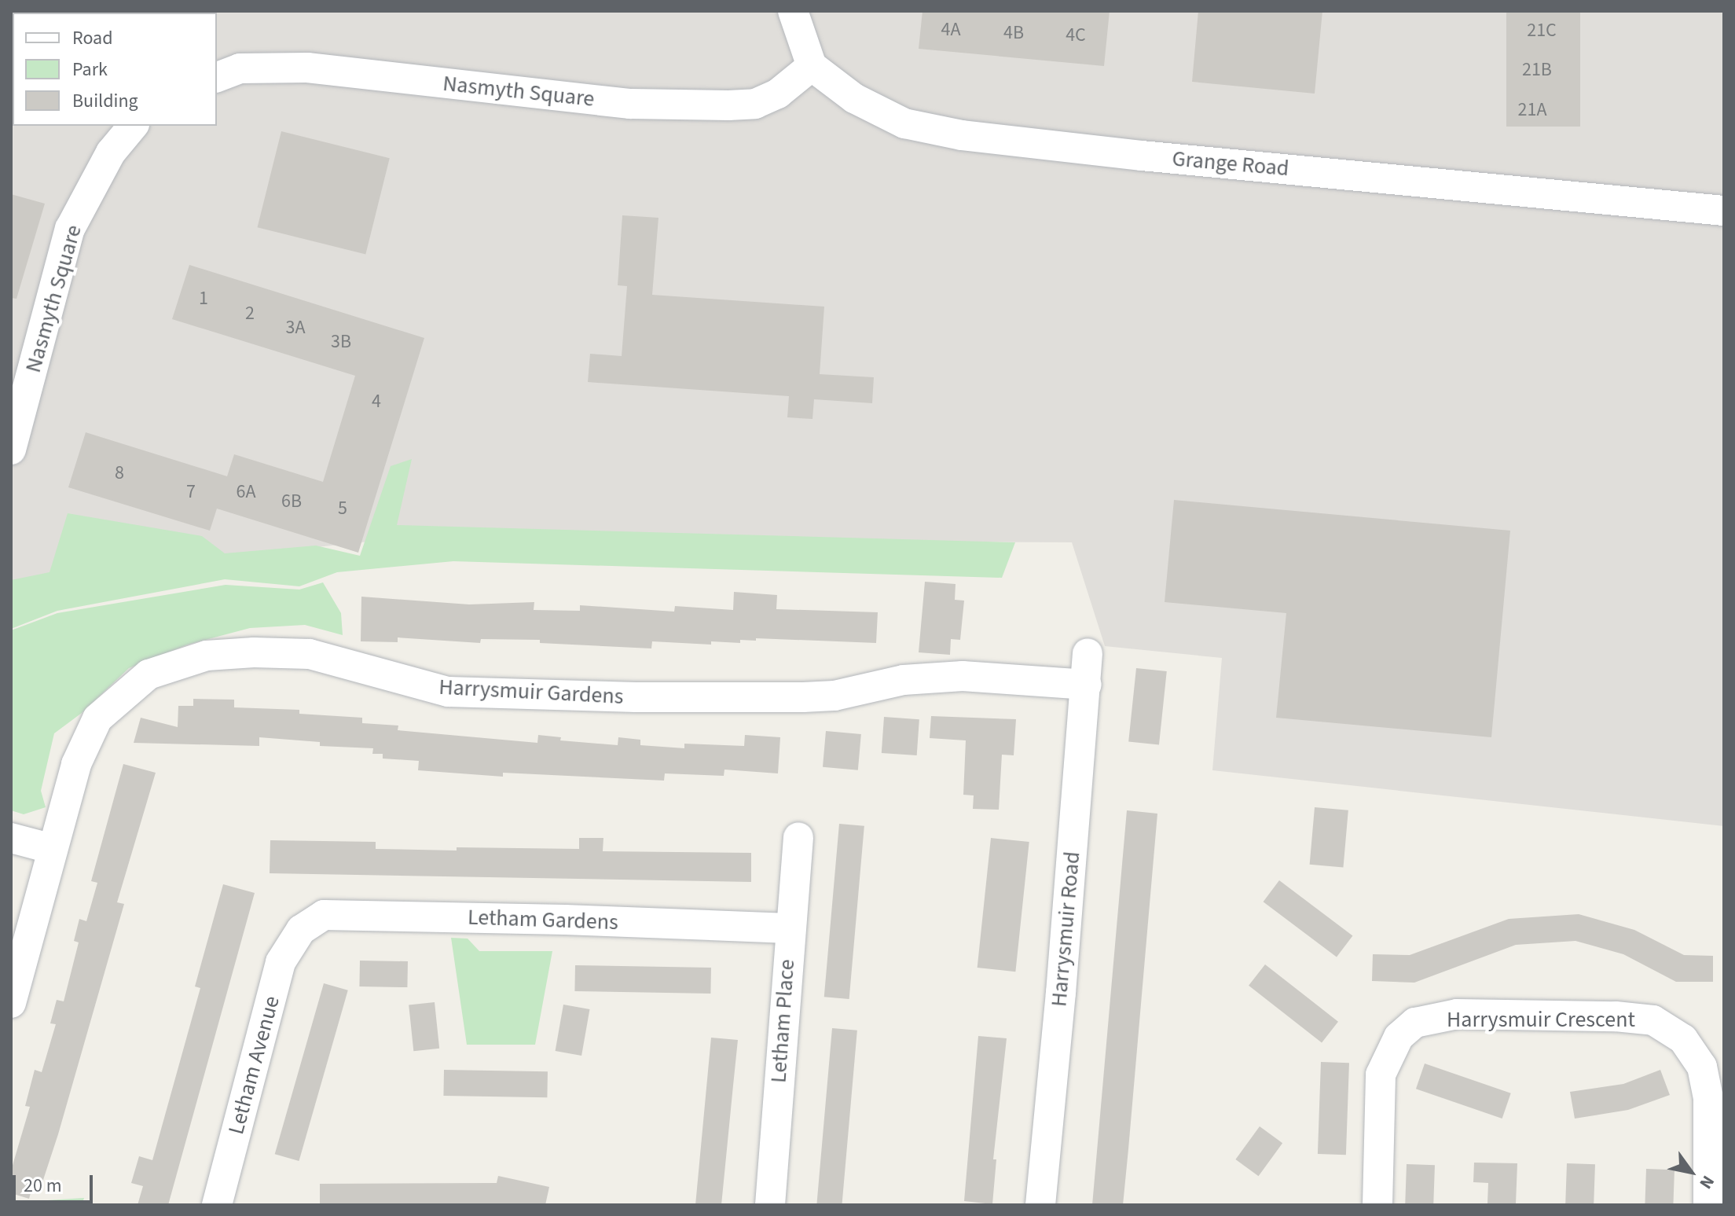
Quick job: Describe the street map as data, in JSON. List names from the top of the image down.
{
  "streets": {
    "street": [
      "Nasmyth Square",
      "Grange Road",
      "Harrysmuir Gardens",
      "Letham Gardens",
      "Harrysmuir Road",
      "Harrysmuir Crescent",
      "Letham Place",
      "Letham Avenue"
    ]
  },
  "crossings": [
    ["Nasmyth Square", "Grange Road"],
    ["Harrysmuir Gardens", "Harrysmuir Road"],
    ["Letham Gardens", "Letham Place"],
    ["Letham Gardens", "Letham Avenue"]
  ],
  "house_numbers": [
    "4A",
    "21C",
    "4B",
    "4C",
    "21B",
    "21A",
    "1",
    "2",
    "3A",
    "3B",
    "4",
    "8",
    "7",
    "6A",
    "6B",
    "5"
  ],
  "legend": ["Road", "Park", "Building"],
  "scale_bar": "20 m",
  "north": "bottom right"
}
